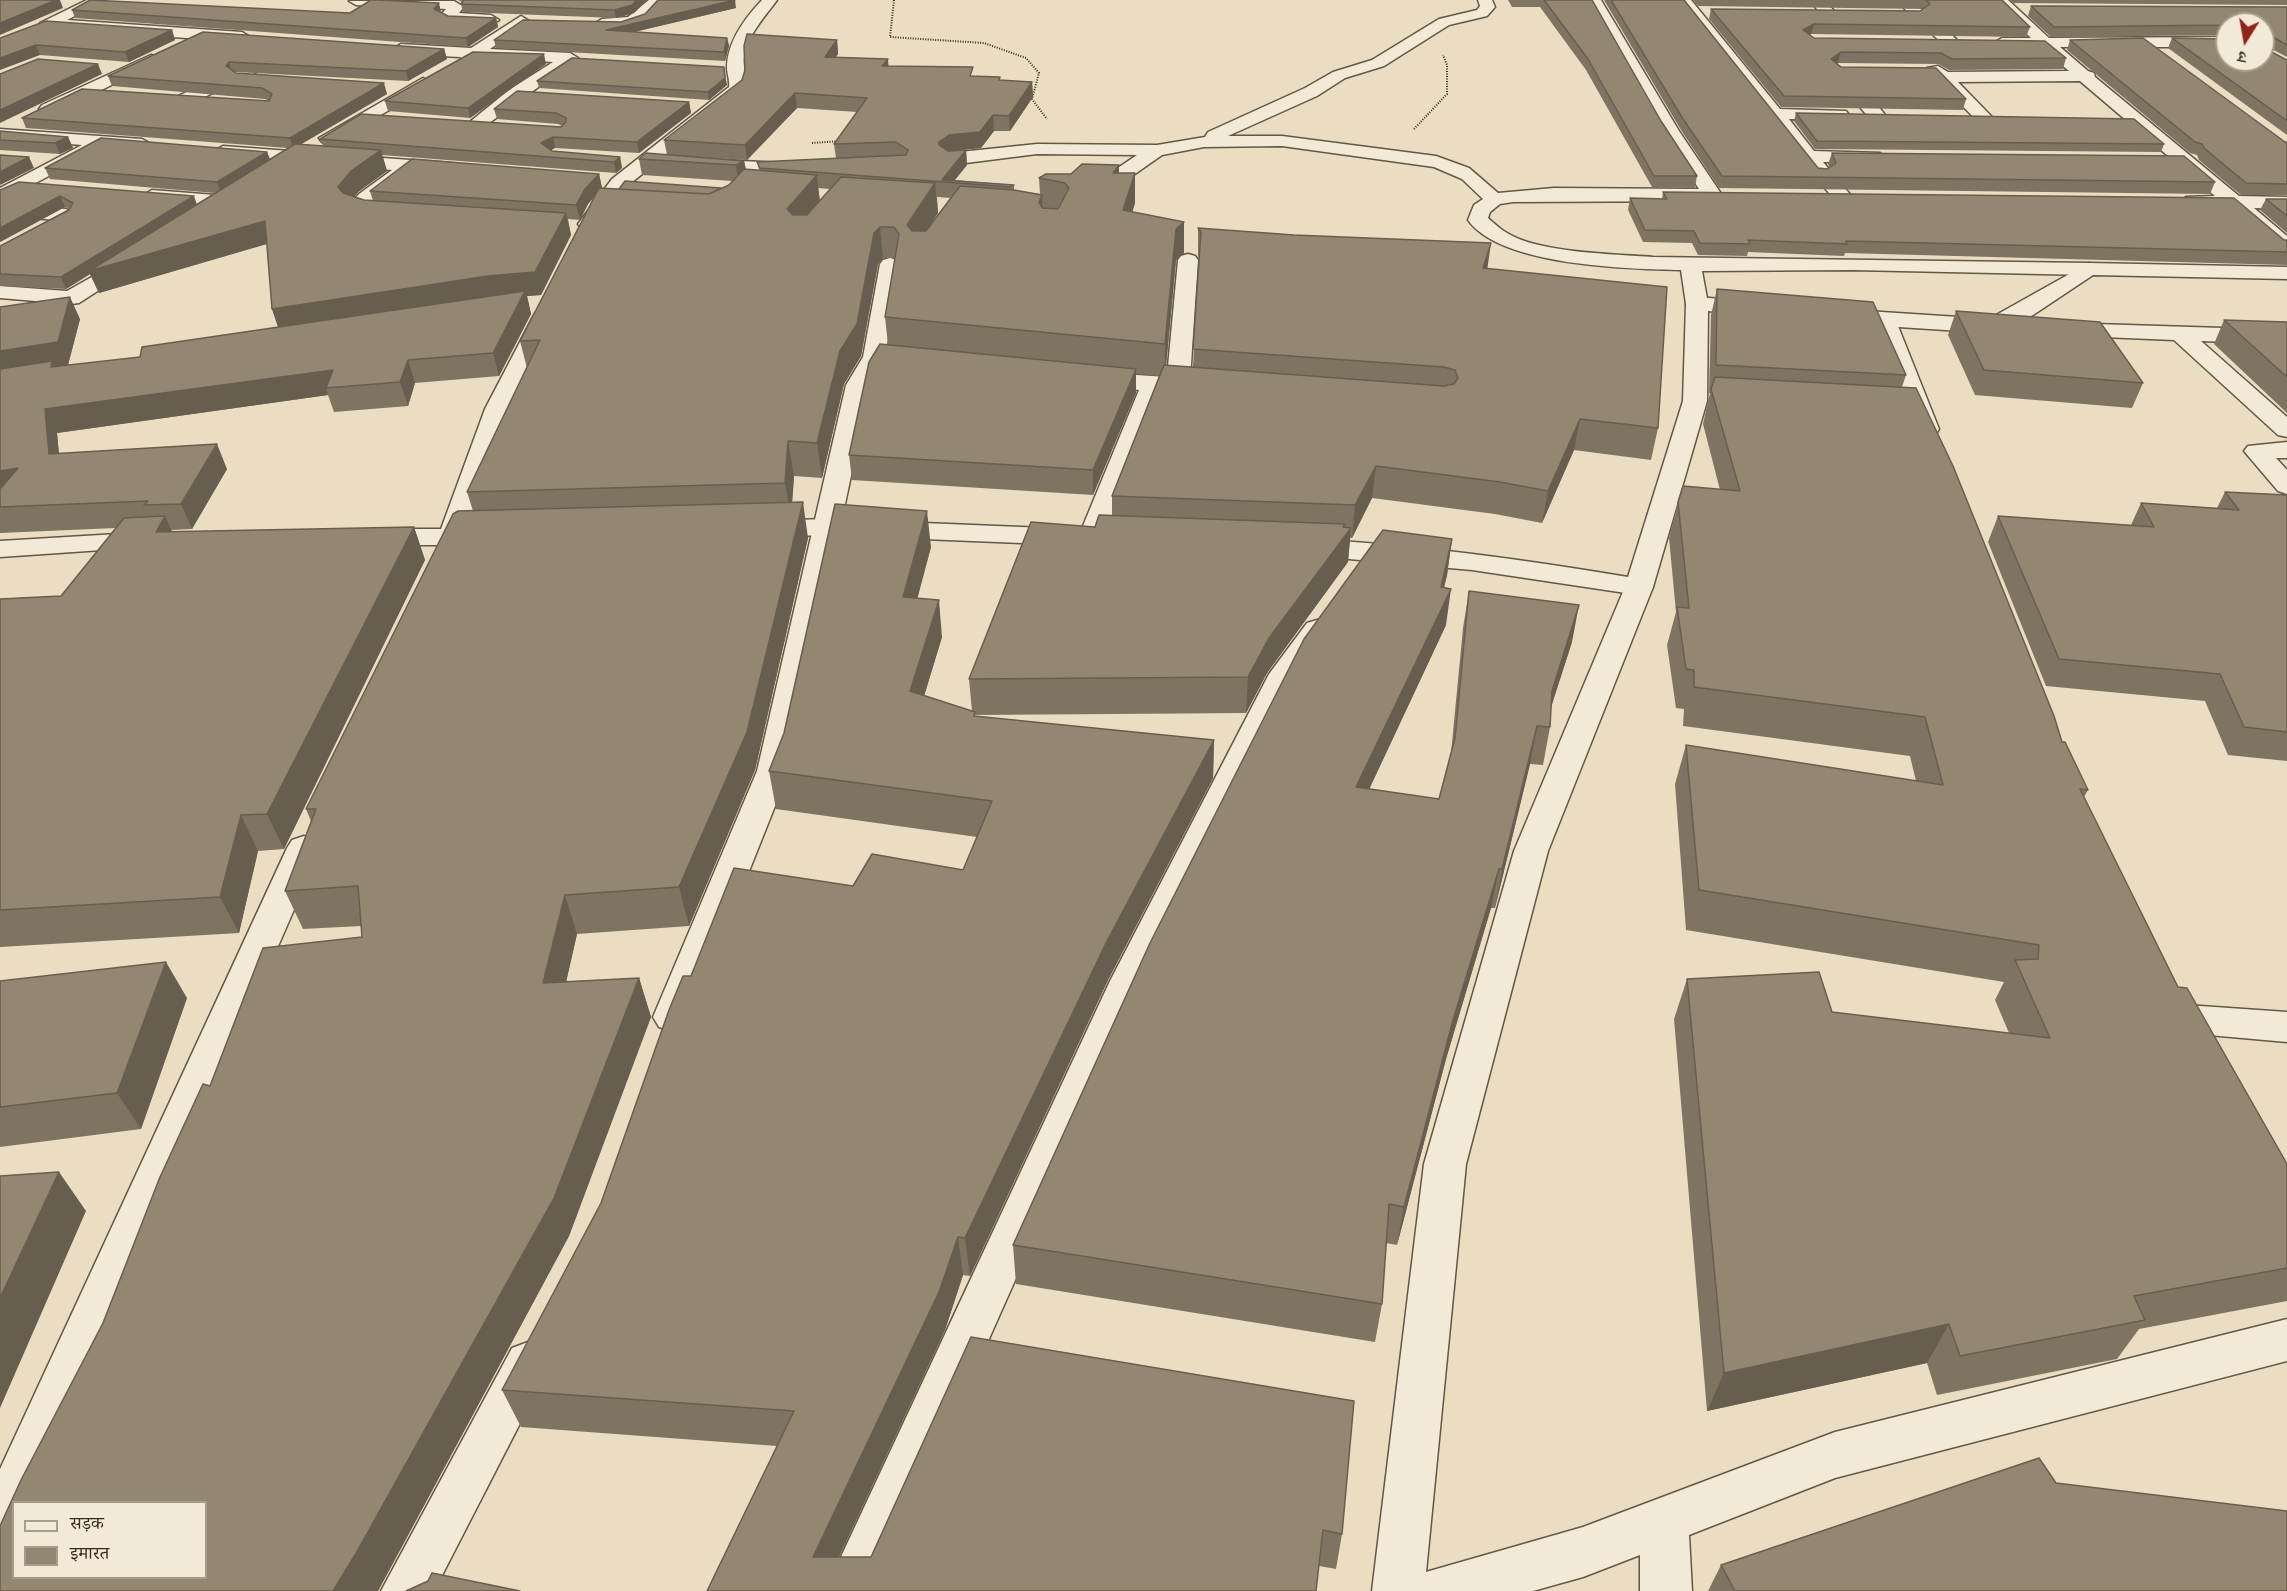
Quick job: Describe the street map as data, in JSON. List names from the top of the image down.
{
  "legend": ["सड़क", "इमारत"],
  "north": "bottom"
}
